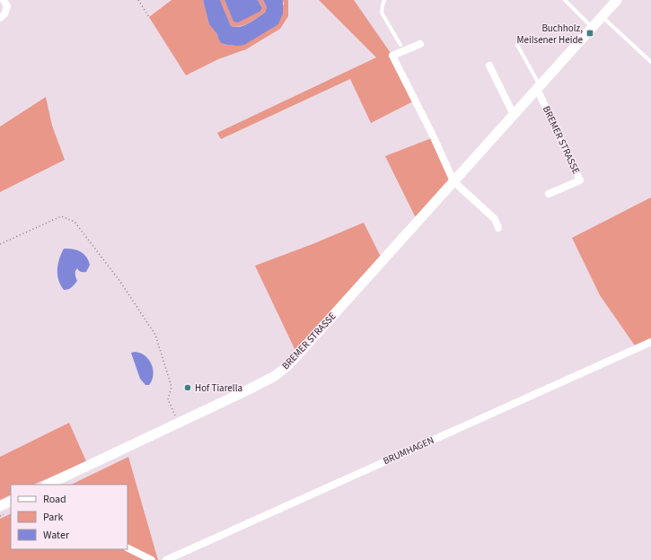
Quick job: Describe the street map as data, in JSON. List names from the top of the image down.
{
  "streets": {
    "street": ["BREMER STRASSE", "BRUMHAGEN"]
  },
  "places": {
    "transit": ["Buchholz, Meilsener Heide"],
    "other": ["Hof Tiarella"]
  },
  "legend": ["Road", "Park", "Water"]
}
